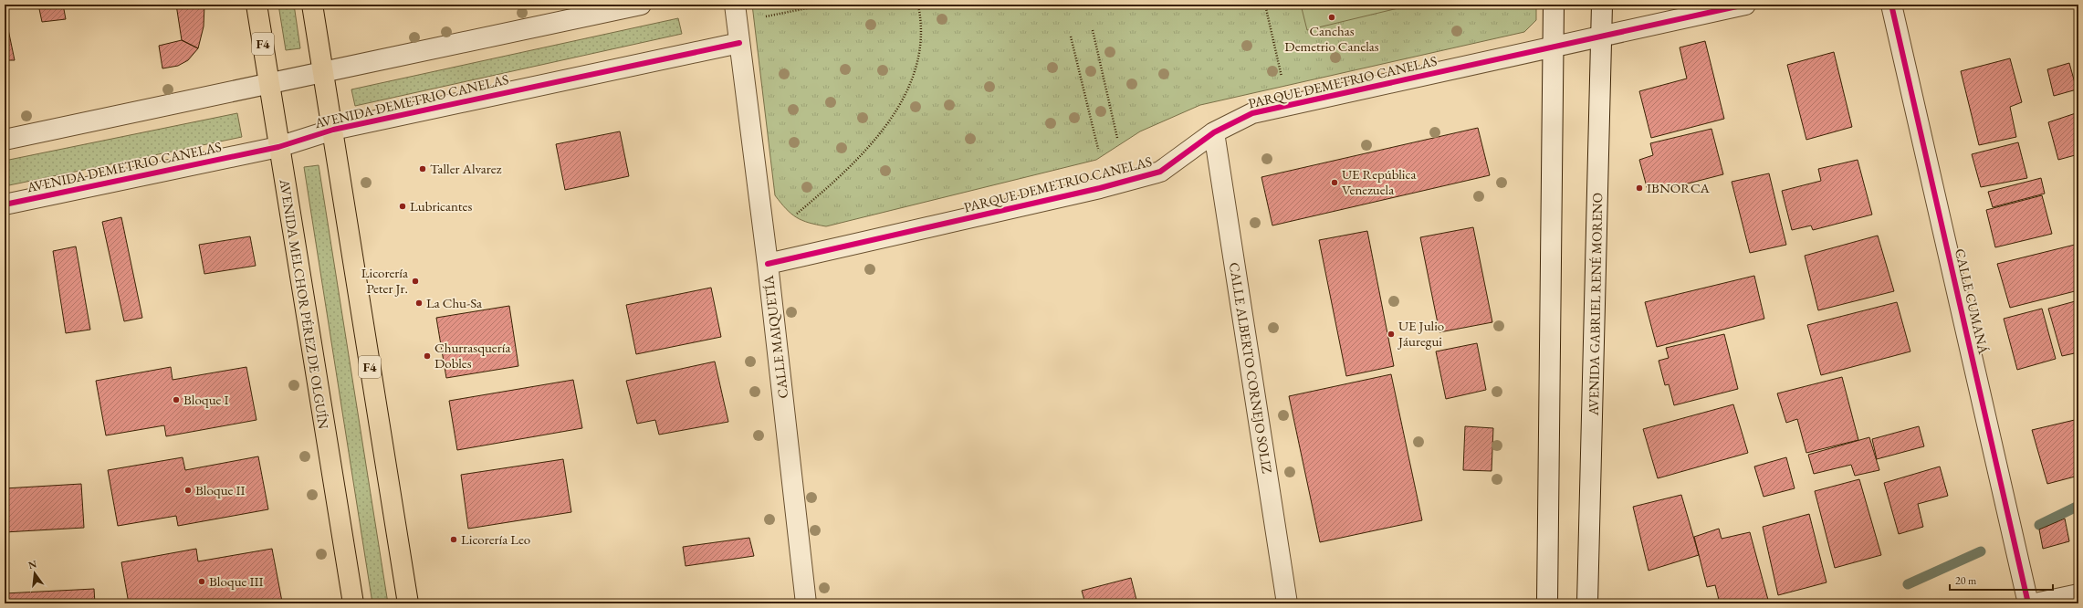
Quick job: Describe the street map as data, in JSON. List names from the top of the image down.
{
  "streets": {
    "highway": ["F4", "AVENIDA MELCHOR PÉREZ DE OLGUÍN"],
    "street": [
      "PARQUE DEMETRIO CANELAS",
      "AVENIDA DEMETRIO CANELAS",
      "CALLE CUMANÁ",
      "AVENIDA GABRIEL RENÉ MORENO",
      "CALLE MAIQUETÍA",
      "CALLE ALBERTO CORNEJO SOLIZ"
    ]
  },
  "crossings": [
    ["F4", "AVENIDA DEMETRIO CANELAS"],
    ["PARQUE DEMETRIO CANELAS", "AVENIDA GABRIEL RENÉ MORENO"],
    ["PARQUE DEMETRIO CANELAS", "CALLE MAIQUETÍA"],
    ["PARQUE DEMETRIO CANELAS", "CALLE ALBERTO CORNEJO SOLIZ"],
    ["AVENIDA DEMETRIO CANELAS", "AVENIDA MELCHOR PÉREZ DE OLGUÍN"],
    ["AVENIDA DEMETRIO CANELAS", "CALLE MAIQUETÍA"]
  ],
  "places": [
    "Canchas Demetrio Canelas",
    "Taller Alvarez",
    "UE República Venezuela",
    "IBNORCA",
    "Lubricantes",
    "Licorería Peter Jr.",
    "La Chu-Sa",
    "UE Julio Jáuregui",
    "Churrasquería Dobles",
    "Bloque I",
    "Bloque II",
    "Licorería Leo",
    "Bloque III"
  ],
  "scale_bar": "20 m",
  "north": "top"
}
